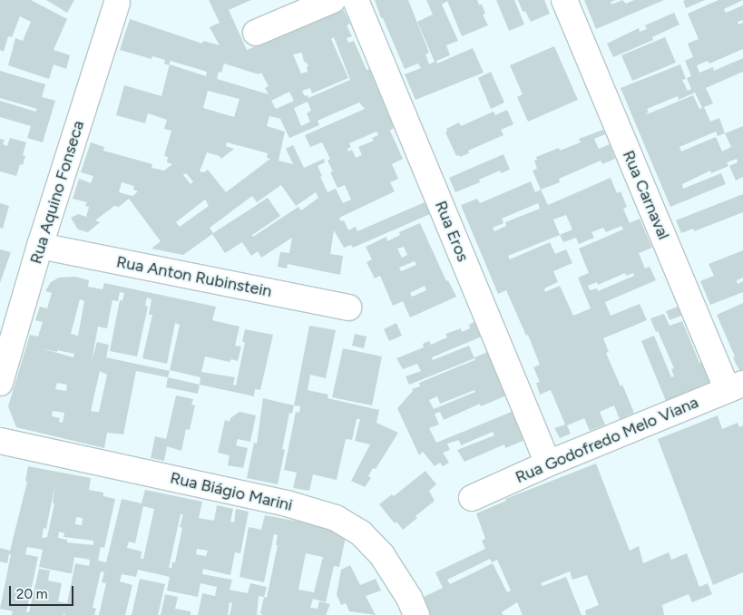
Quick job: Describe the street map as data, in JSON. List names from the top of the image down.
{
  "streets": {
    "street": [
      "Rua Aquino Fonseca",
      "Rua Carnaval",
      "Rua Eros",
      "Rua Anton Rubinstein",
      "Rua Godofredo Melo Viana",
      "Rua Biágio Marini"
    ]
  },
  "crossings": [
    ["Rua Aquino Fonseca", "Rua Anton Rubinstein"],
    ["Rua Carnaval", "Rua Godofredo Melo Viana"],
    ["Rua Eros", "Rua Godofredo Melo Viana"]
  ],
  "scale_bar": "20 m"
}
